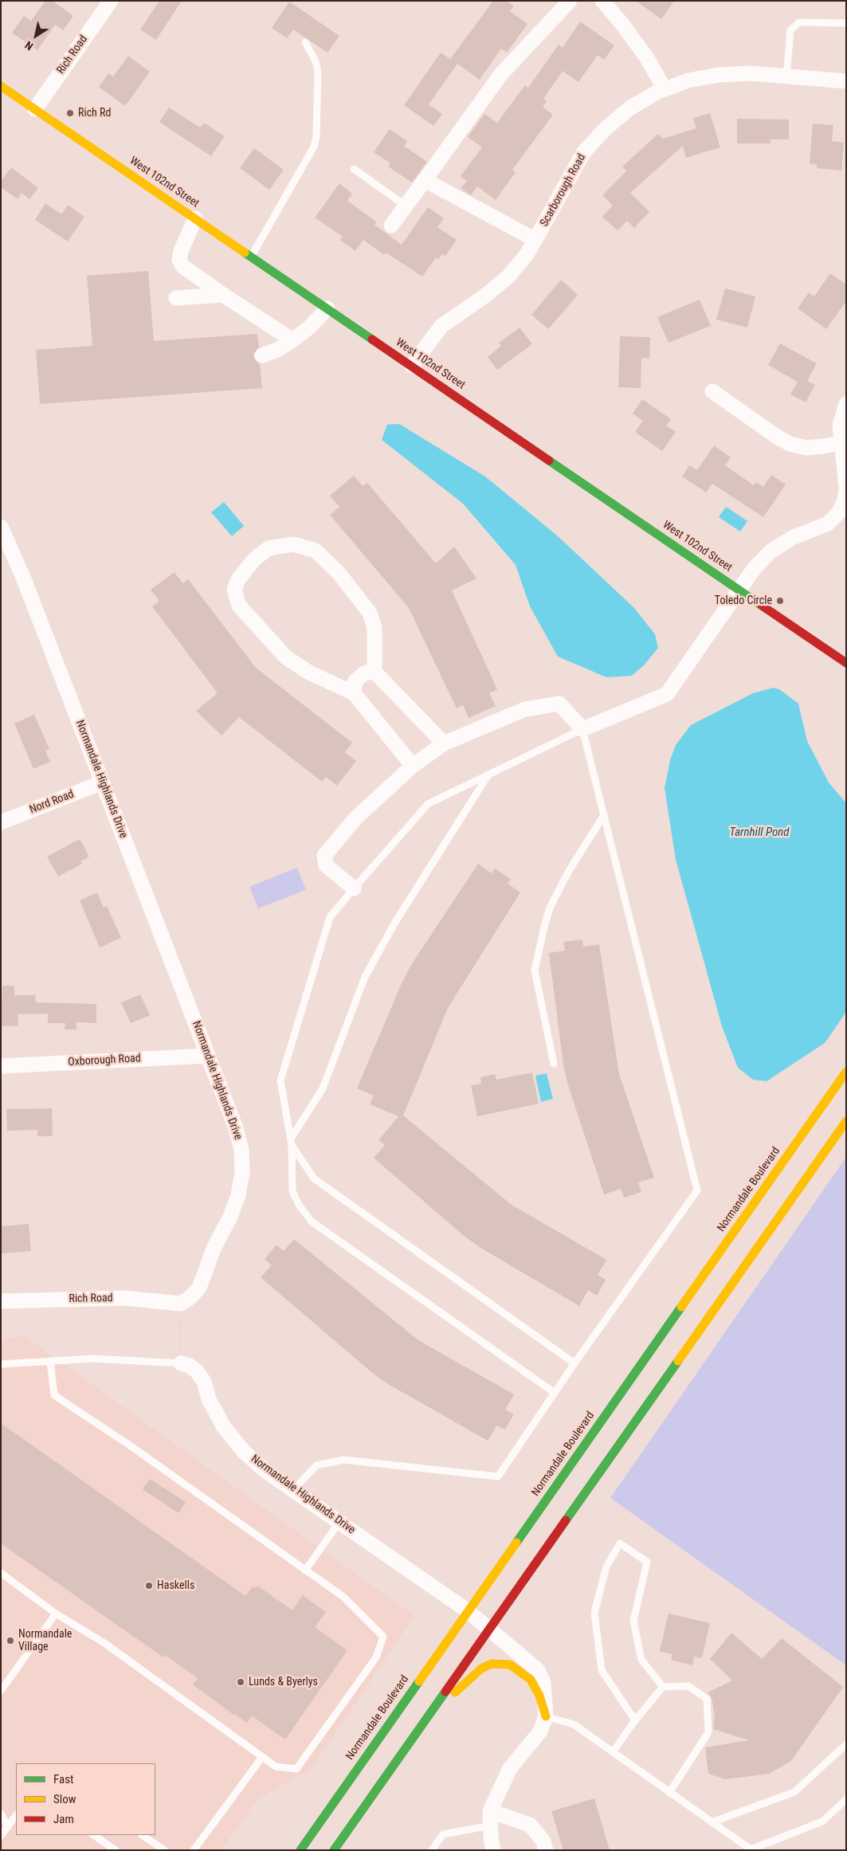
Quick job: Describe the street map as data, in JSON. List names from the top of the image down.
{
  "streets": {
    "main road": ["West 102nd Street", "Normandale Boulevard"],
    "street": [
      "Rich Road",
      "Scarborough Road",
      "Normandale Highlands Drive",
      "Nord Road",
      "Oxborough Road"
    ]
  },
  "crossings": [
    ["Rich Road", "West 102nd Street"],
    ["Rich Road", "Normandale Highlands Drive"],
    ["West 102nd Street", "Scarborough Road"],
    ["Normandale Highlands Drive", "Nord Road"],
    ["Normandale Highlands Drive", "Oxborough Road"],
    ["Normandale Highlands Drive", "Normandale Boulevard"]
  ],
  "water": ["Tarnhill Pond"],
  "places": [
    "Rich Rd",
    "Toledo Circle",
    "Haskells",
    "Normandale Village",
    "Lunds & Byerlys"
  ],
  "legend": ["Fast", "Slow", "Jam"],
  "north": "bottom left"
}
